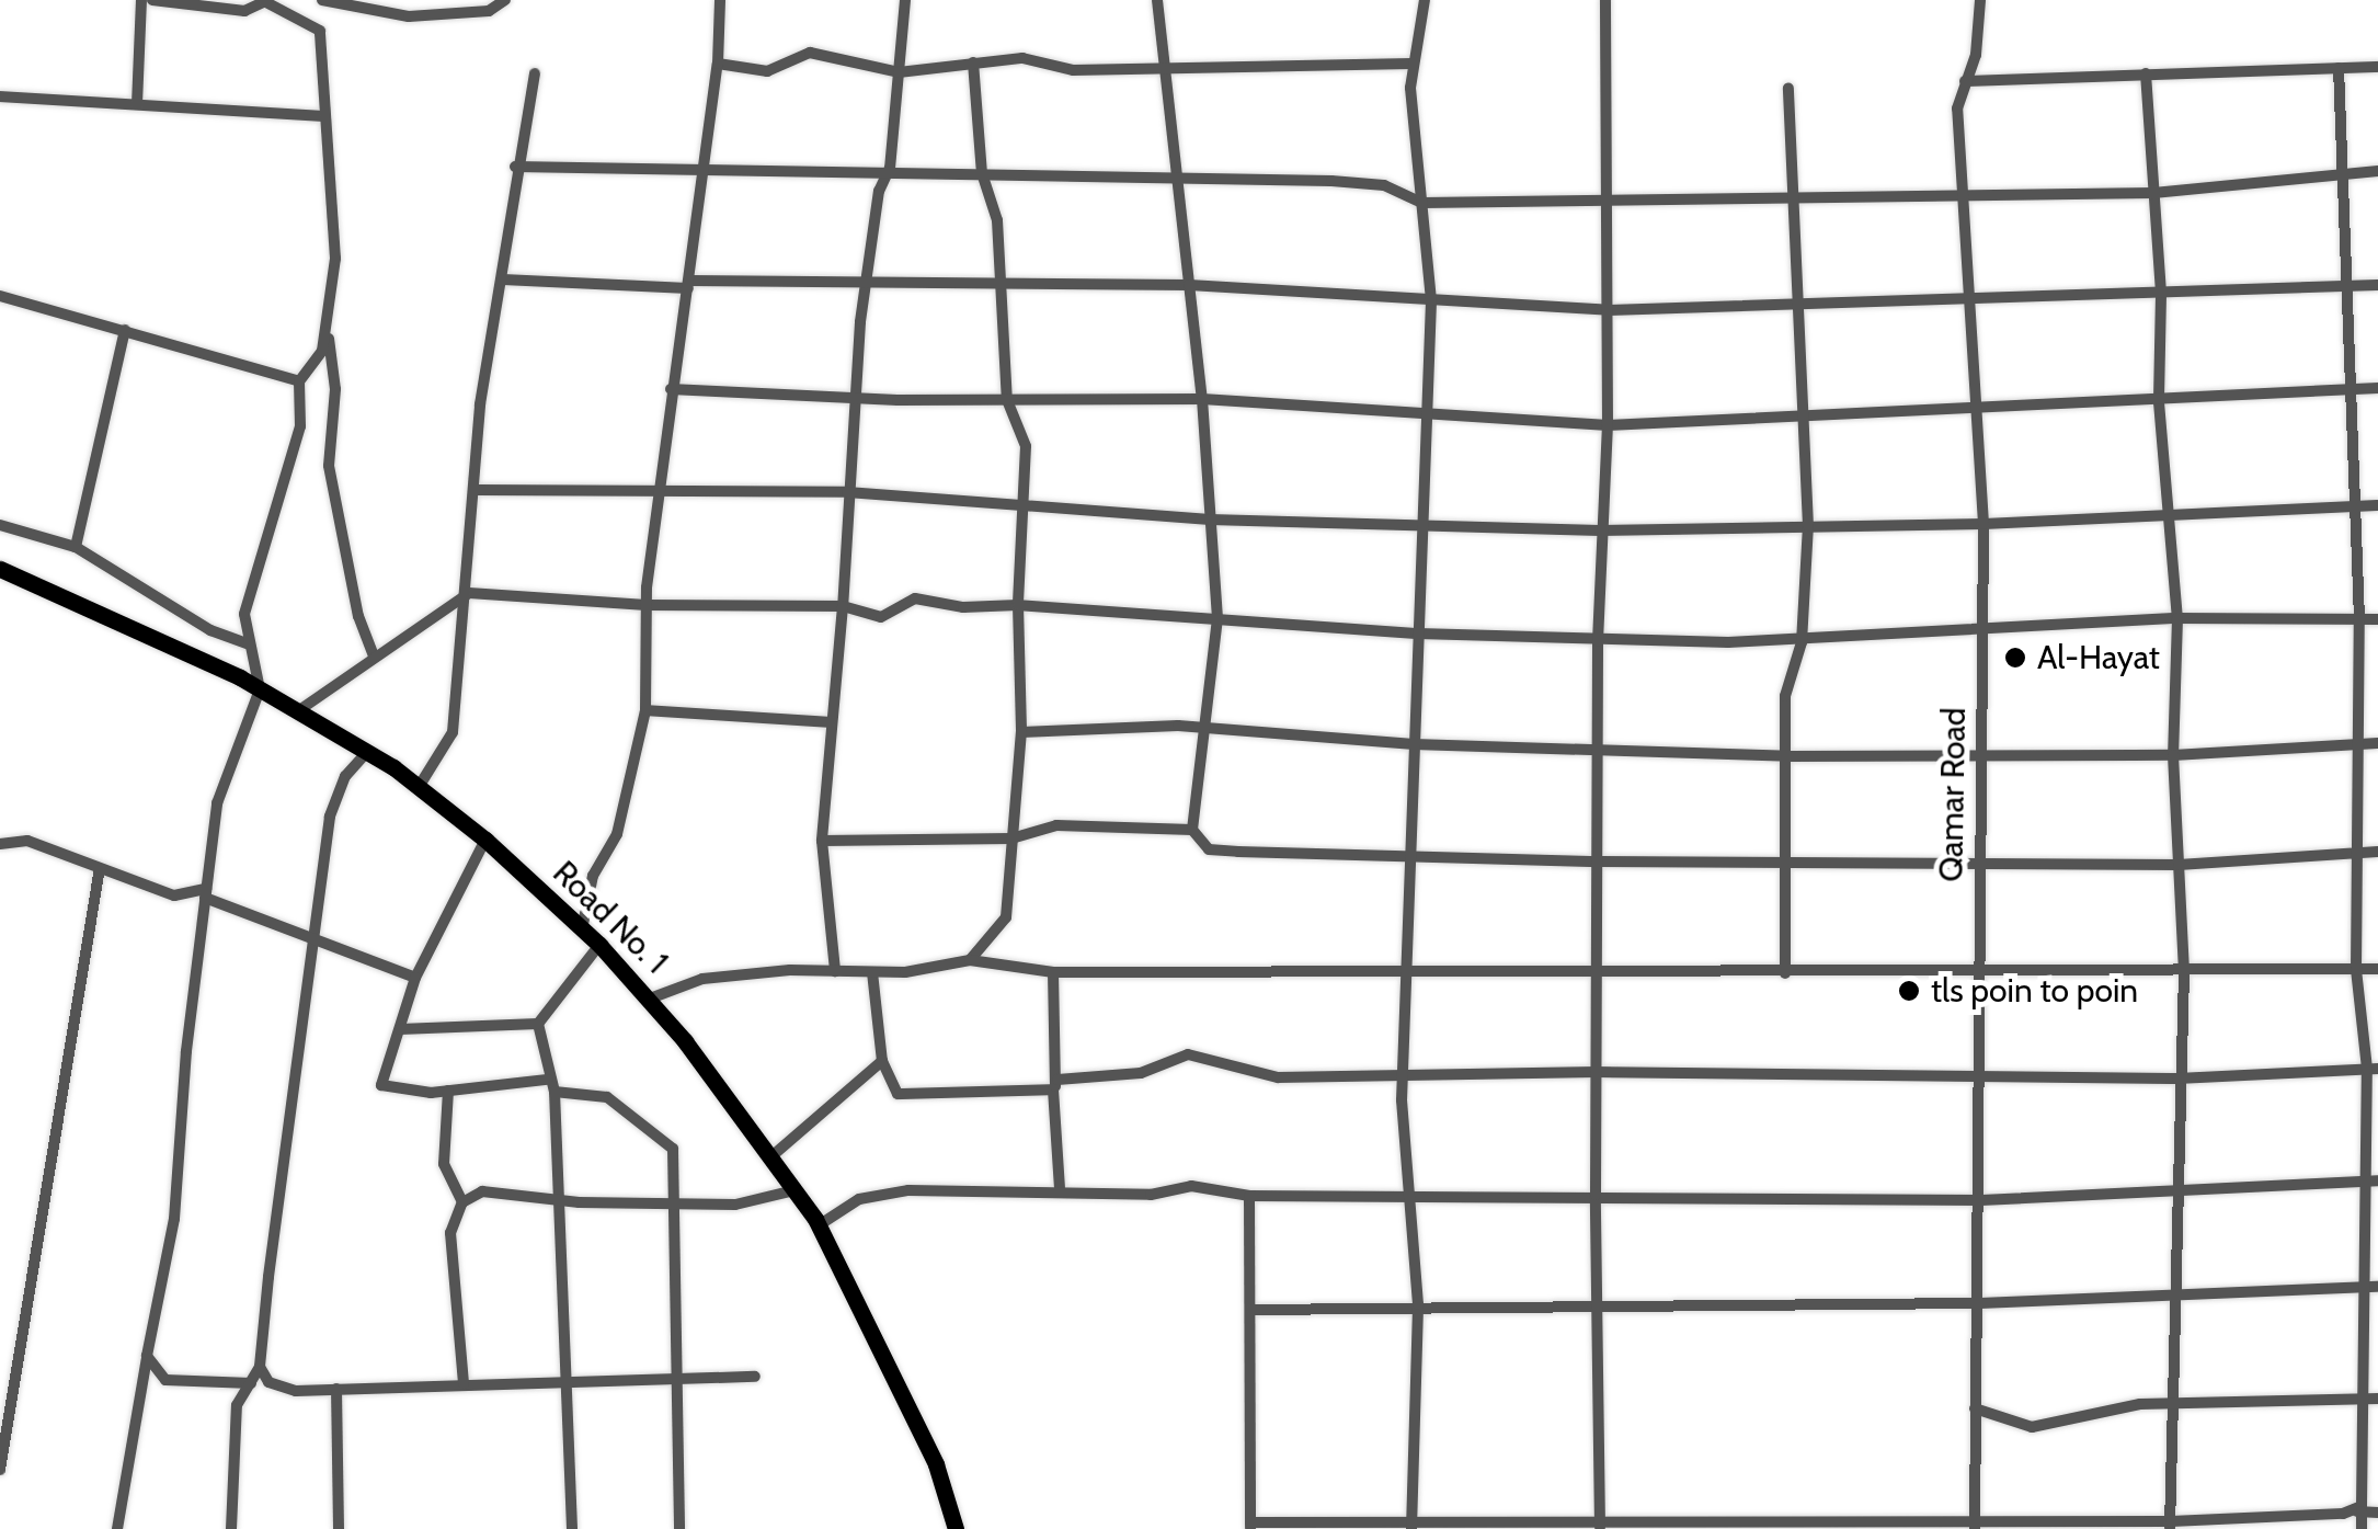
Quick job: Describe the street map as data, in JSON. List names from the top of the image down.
{
  "streets": {
    "highway": ["Road No. 1"],
    "street": ["Qamar Road"]
  },
  "places": ["Al-Hayat", "tls poin to poin"]
}
